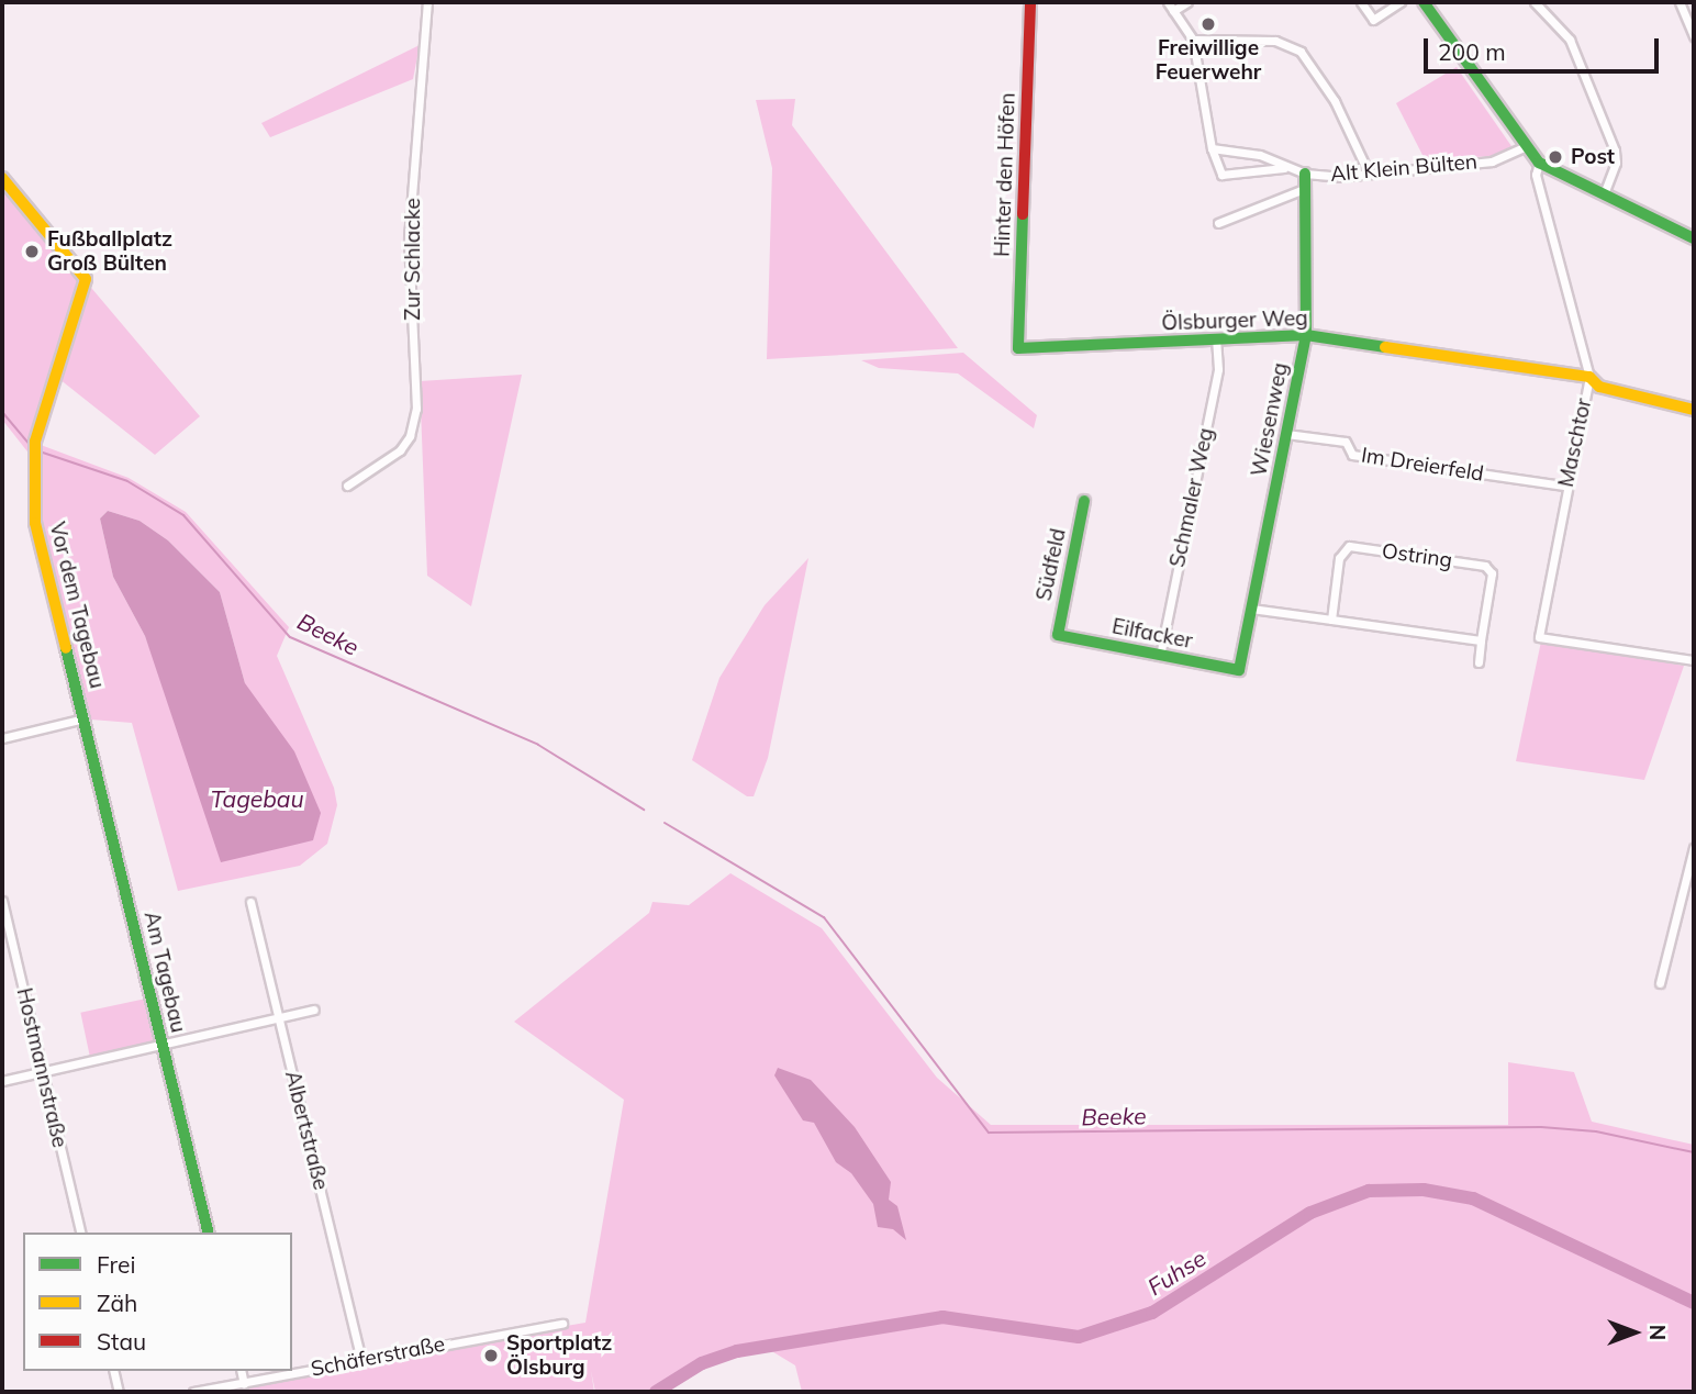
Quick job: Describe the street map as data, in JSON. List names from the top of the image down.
{
  "streets": {
    "street": [
      "Alt Klein Bülten",
      "Hinter den Höfen",
      "Zur Schlacke",
      "Ölsburger Weg",
      "Wiesenweg",
      "Maschtor",
      "Im Dreierfeld",
      "Schmaler Weg",
      "Ostring",
      "Südfeld",
      "Vor dem Tagebau",
      "Eilfacker",
      "Am Tagebau",
      "Hostmannstraße",
      "Albertstraße",
      "Schäferstraße"
    ]
  },
  "crossings": [
    ["Alt Klein Bülten", "Wiesenweg"],
    ["Hinter den Höfen", "Ölsburger Weg"],
    ["Ölsburger Weg", "Wiesenweg"],
    ["Ölsburger Weg", "Maschtor"],
    ["Ölsburger Weg", "Schmaler Weg"],
    ["Wiesenweg", "Im Dreierfeld"],
    ["Wiesenweg", "Eilfacker"],
    ["Maschtor", "Im Dreierfeld"],
    ["Schmaler Weg", "Eilfacker"],
    ["Südfeld", "Eilfacker"],
    ["Vor dem Tagebau", "Am Tagebau"],
    ["Albertstraße", "Schäferstraße"]
  ],
  "water": ["Beeke", "Tagebau", "Fuhse"],
  "places": [
    "Freiwillige Feuerwehr",
    "Post",
    "Fußballplatz Groß Bülten",
    "Sportplatz Ölsburg"
  ],
  "legend": ["Frei", "Zäh", "Stau"],
  "scale_bar": "200 m",
  "north": "right"
}
